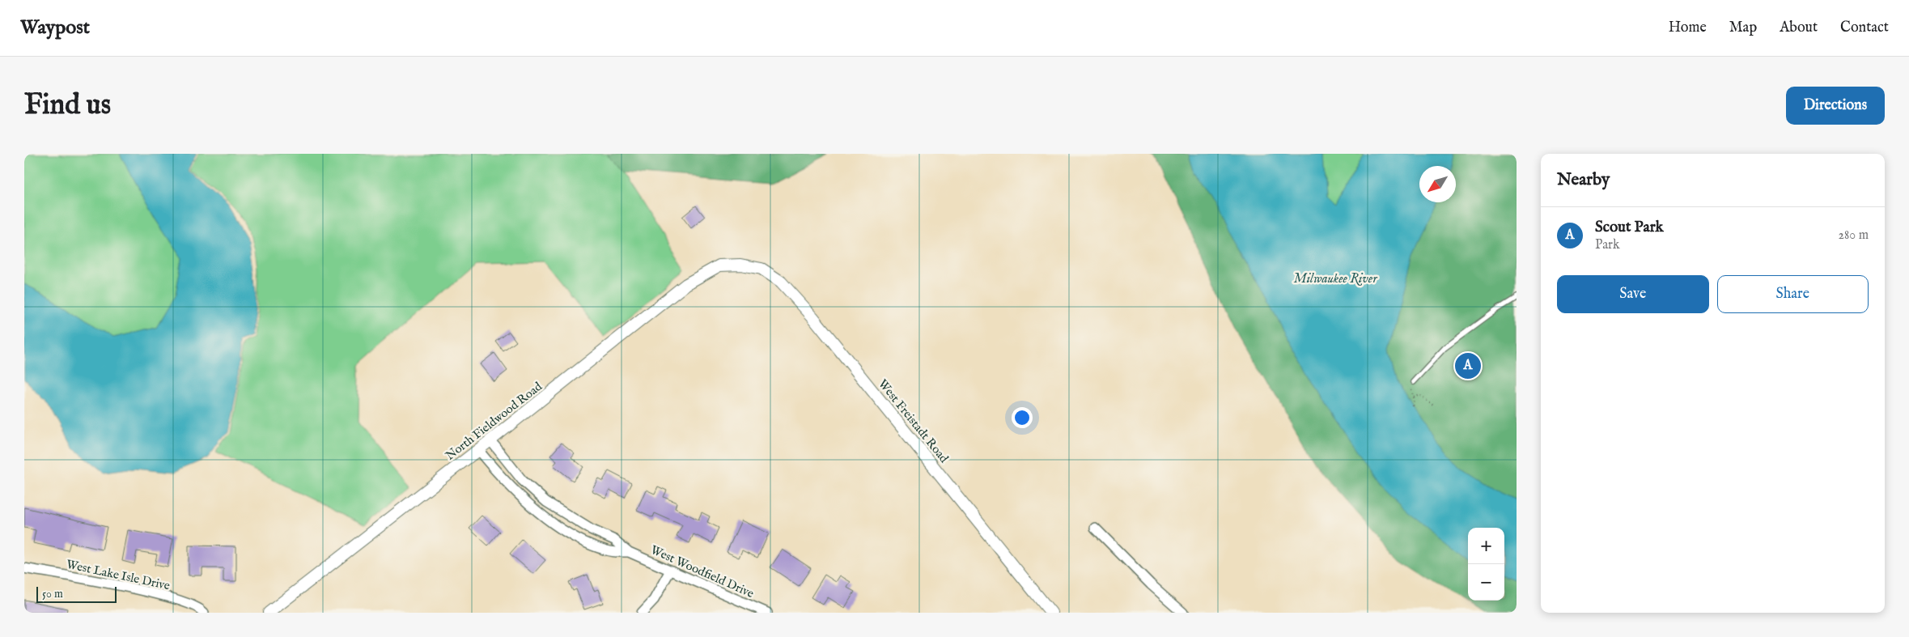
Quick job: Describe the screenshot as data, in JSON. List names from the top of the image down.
{
  "streets": {
    "street": [
      "North Fieldwood Road",
      "West Freistadt Road",
      "West Woodfield Drive",
      "West Lake Isle Drive"
    ]
  },
  "crossings": [
    ["North Fieldwood Road", "West Freistadt Road"],
    ["North Fieldwood Road", "West Woodfield Drive"]
  ],
  "water": ["Milwaukee River"],
  "scale_bar": "50 m",
  "north": "bottom left",
  "page": {
    "header": "Waypost",
    "nav": [
      "Home",
      "Map",
      "About",
      "Contact"
    ],
    "buttons": [
      "Directions",
      ["Save", "Share"]
    ],
    "title": "Find us",
    "heading": "Nearby",
    "list": [
      {
        "mark": "A",
        "name": "Scout Park",
        "note": "Park",
        "value": "280 m"
      }
    ],
    "pins": "A",
    "map_buttons": ["+", "−"],
    "scale": "50 m"
  }
}
